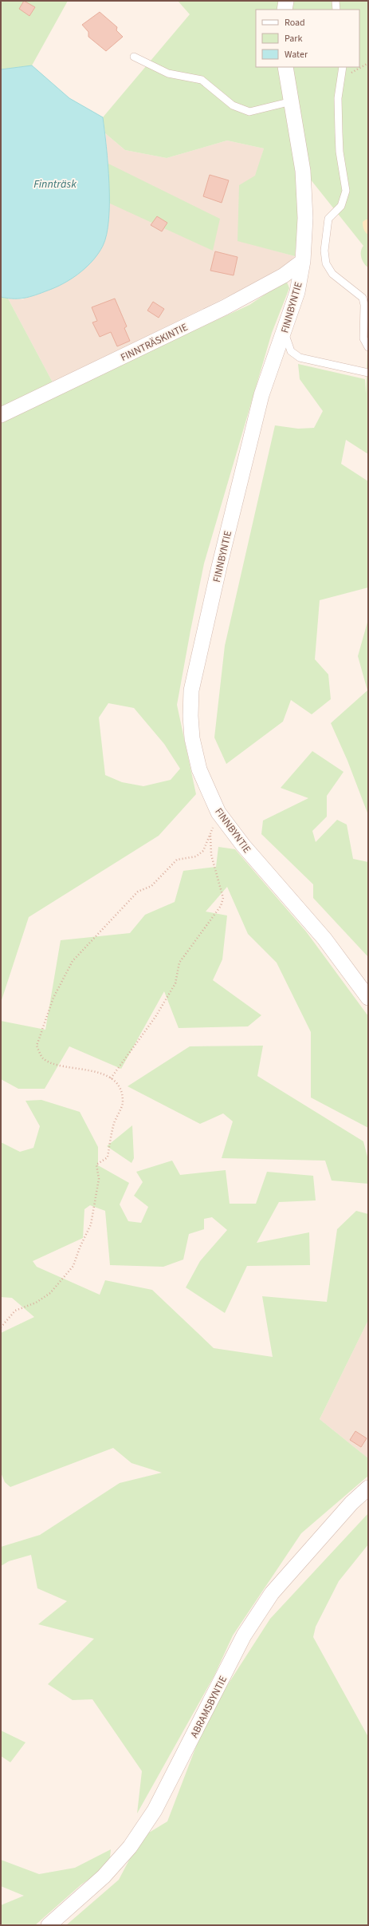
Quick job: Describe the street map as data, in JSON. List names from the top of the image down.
{
  "streets": {
    "street": ["FINNBYNTIE", "FINNTRÄSKINTIE", "ABRAMSBYNTIE"]
  },
  "crossings": [
    ["FINNBYNTIE", "FINNTRÄSKINTIE"]
  ],
  "water": ["Finnträsk"],
  "legend": ["Road", "Park", "Water"]
}
